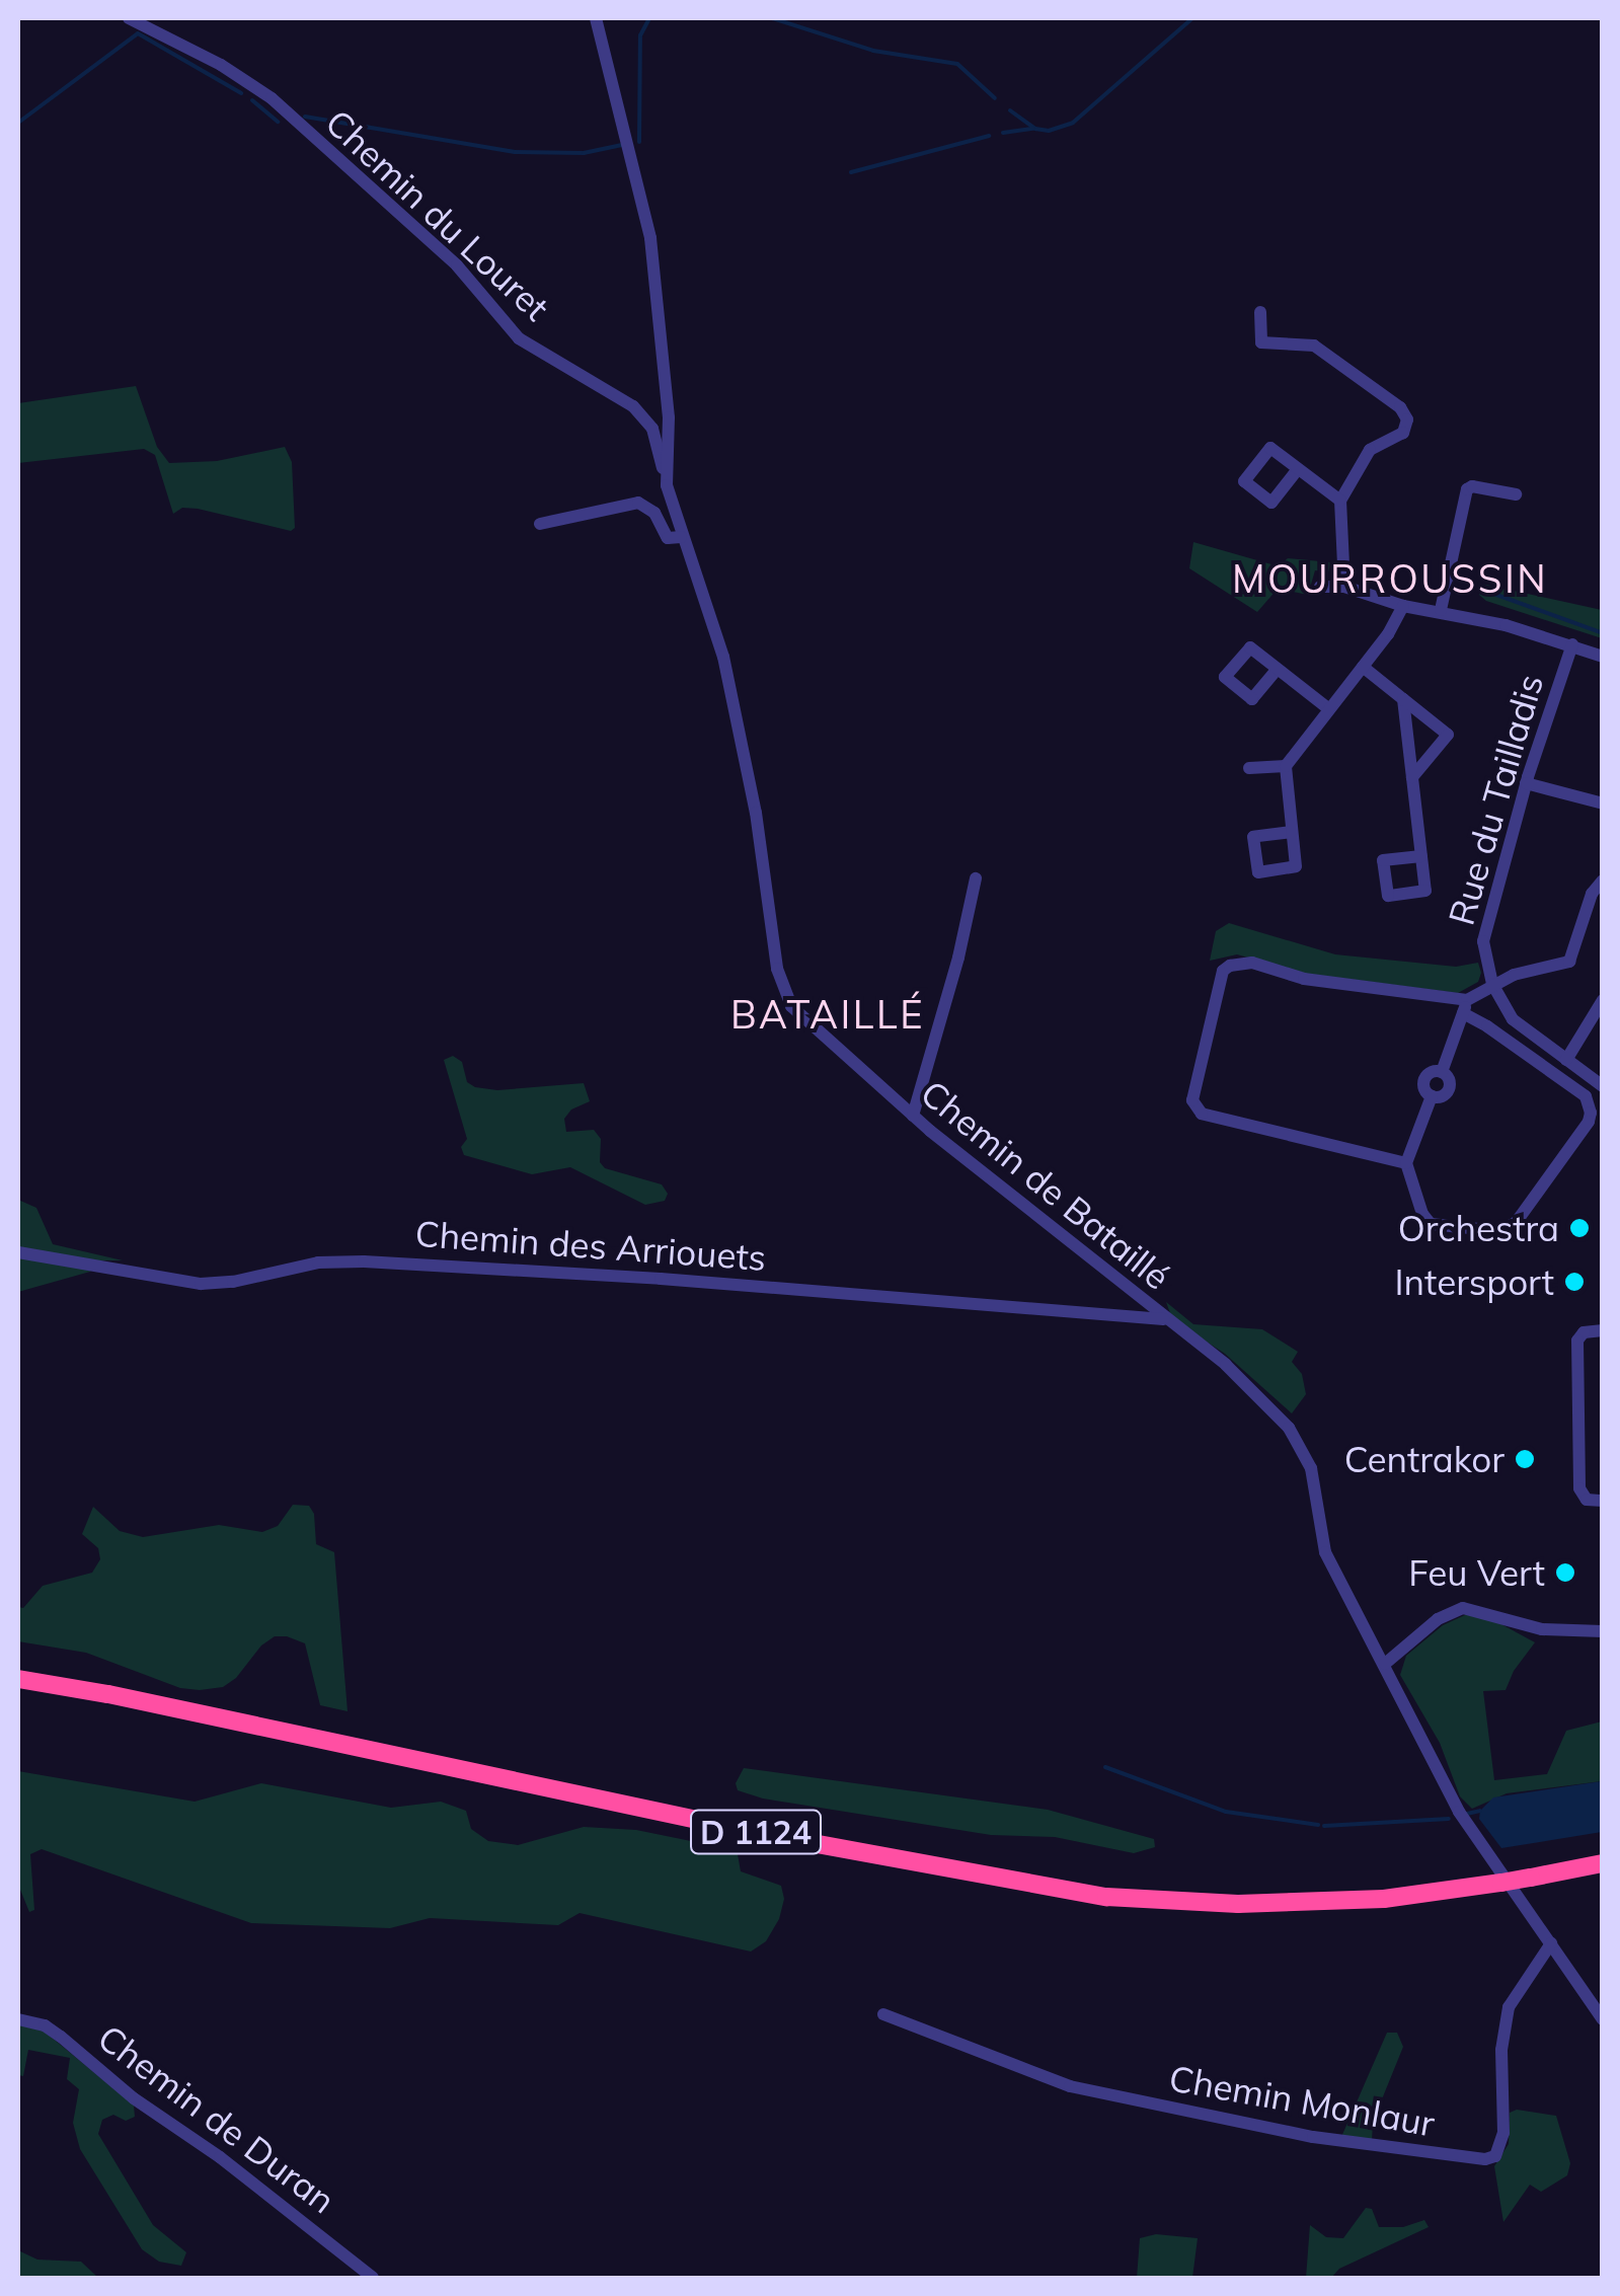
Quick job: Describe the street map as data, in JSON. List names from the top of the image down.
{
  "streets": {
    "highway": ["D 1124"],
    "street": [
      "Chemin du Louret",
      "Rue du Tailladis",
      "Chemin de Bataillé",
      "Chemin des Arriouets",
      "Chemin Monlaur",
      "Chemin de Duran"
    ]
  },
  "crossings": [
    ["Chemin du Louret", "Chemin de Bataillé"],
    ["Chemin de Bataillé", "Chemin des Arriouets"],
    ["Chemin de Bataillé", "Chemin Monlaur"]
  ],
  "districts": ["MOURROUSSIN", "BATAILLÉ"],
  "places": [
    "Orchestra",
    "Intersport",
    "Centrakor",
    "Feu Vert"
  ]
}
